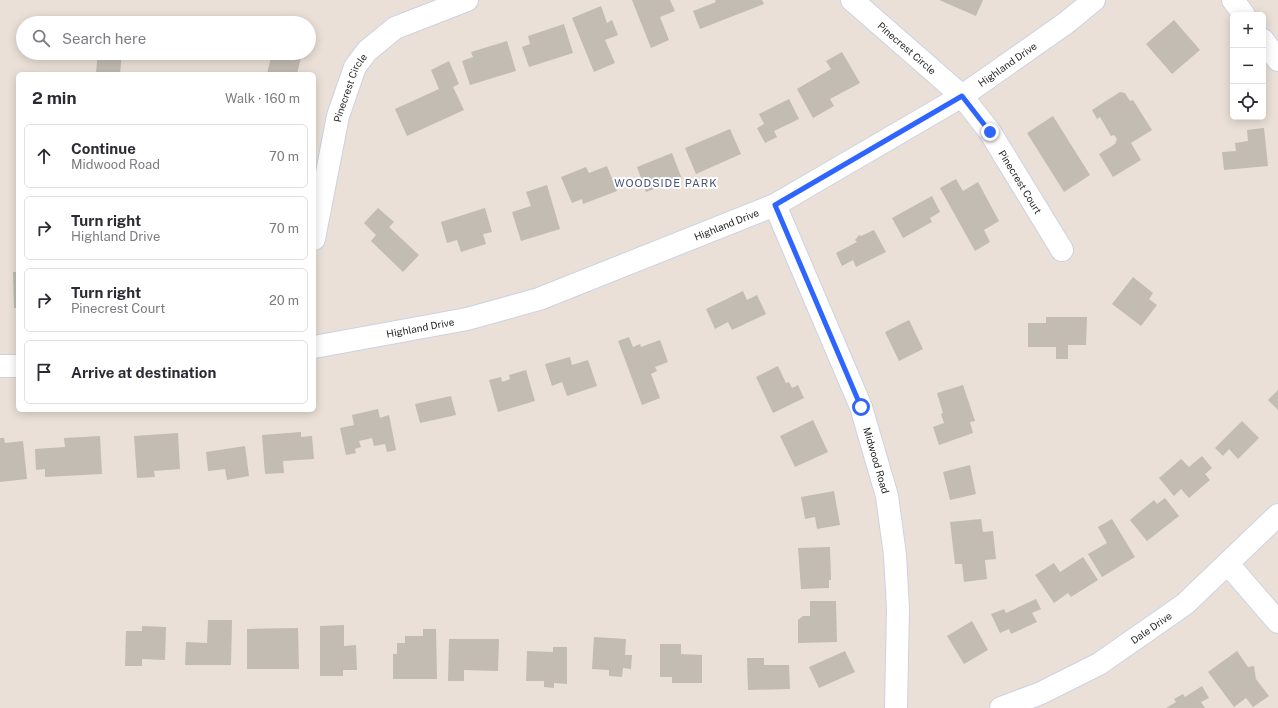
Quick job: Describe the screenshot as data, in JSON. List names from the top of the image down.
{
  "streets": {
    "street": [
      "Pinecrest Circle",
      "Highland Drive",
      "Pinecrest Court",
      "Midwood Road",
      "Dale Drive"
    ]
  },
  "crossings": [
    ["Pinecrest Circle", "Highland Drive"],
    ["Pinecrest Circle", "Pinecrest Court"],
    ["Highland Drive", "Pinecrest Court"],
    ["Highland Drive", "Midwood Road"]
  ],
  "districts": ["WOODSIDE PARK"],
  "page": {
    "map_buttons": ["+", "−"],
    "search": "Search here",
    "heading": ["2 min", "Walk · 160 m"],
    "list": [
      ["Continue", "Midwood Road", "70 m"],
      ["Turn right", "Highland Drive", "70 m"],
      ["Turn right", "Pinecrest Court", "20 m"],
      "Arrive at destination"
    ]
  }
}
